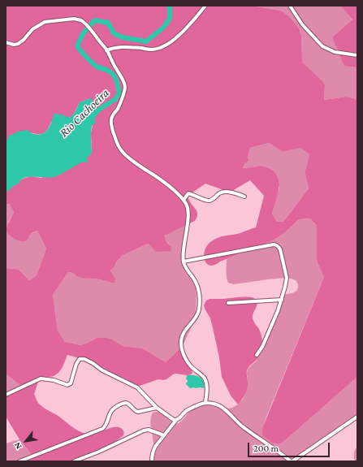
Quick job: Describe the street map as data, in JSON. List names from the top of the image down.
{
  "water": ["Rio Cachoeira"],
  "scale_bar": "200 m",
  "north": "bottom left"
}
